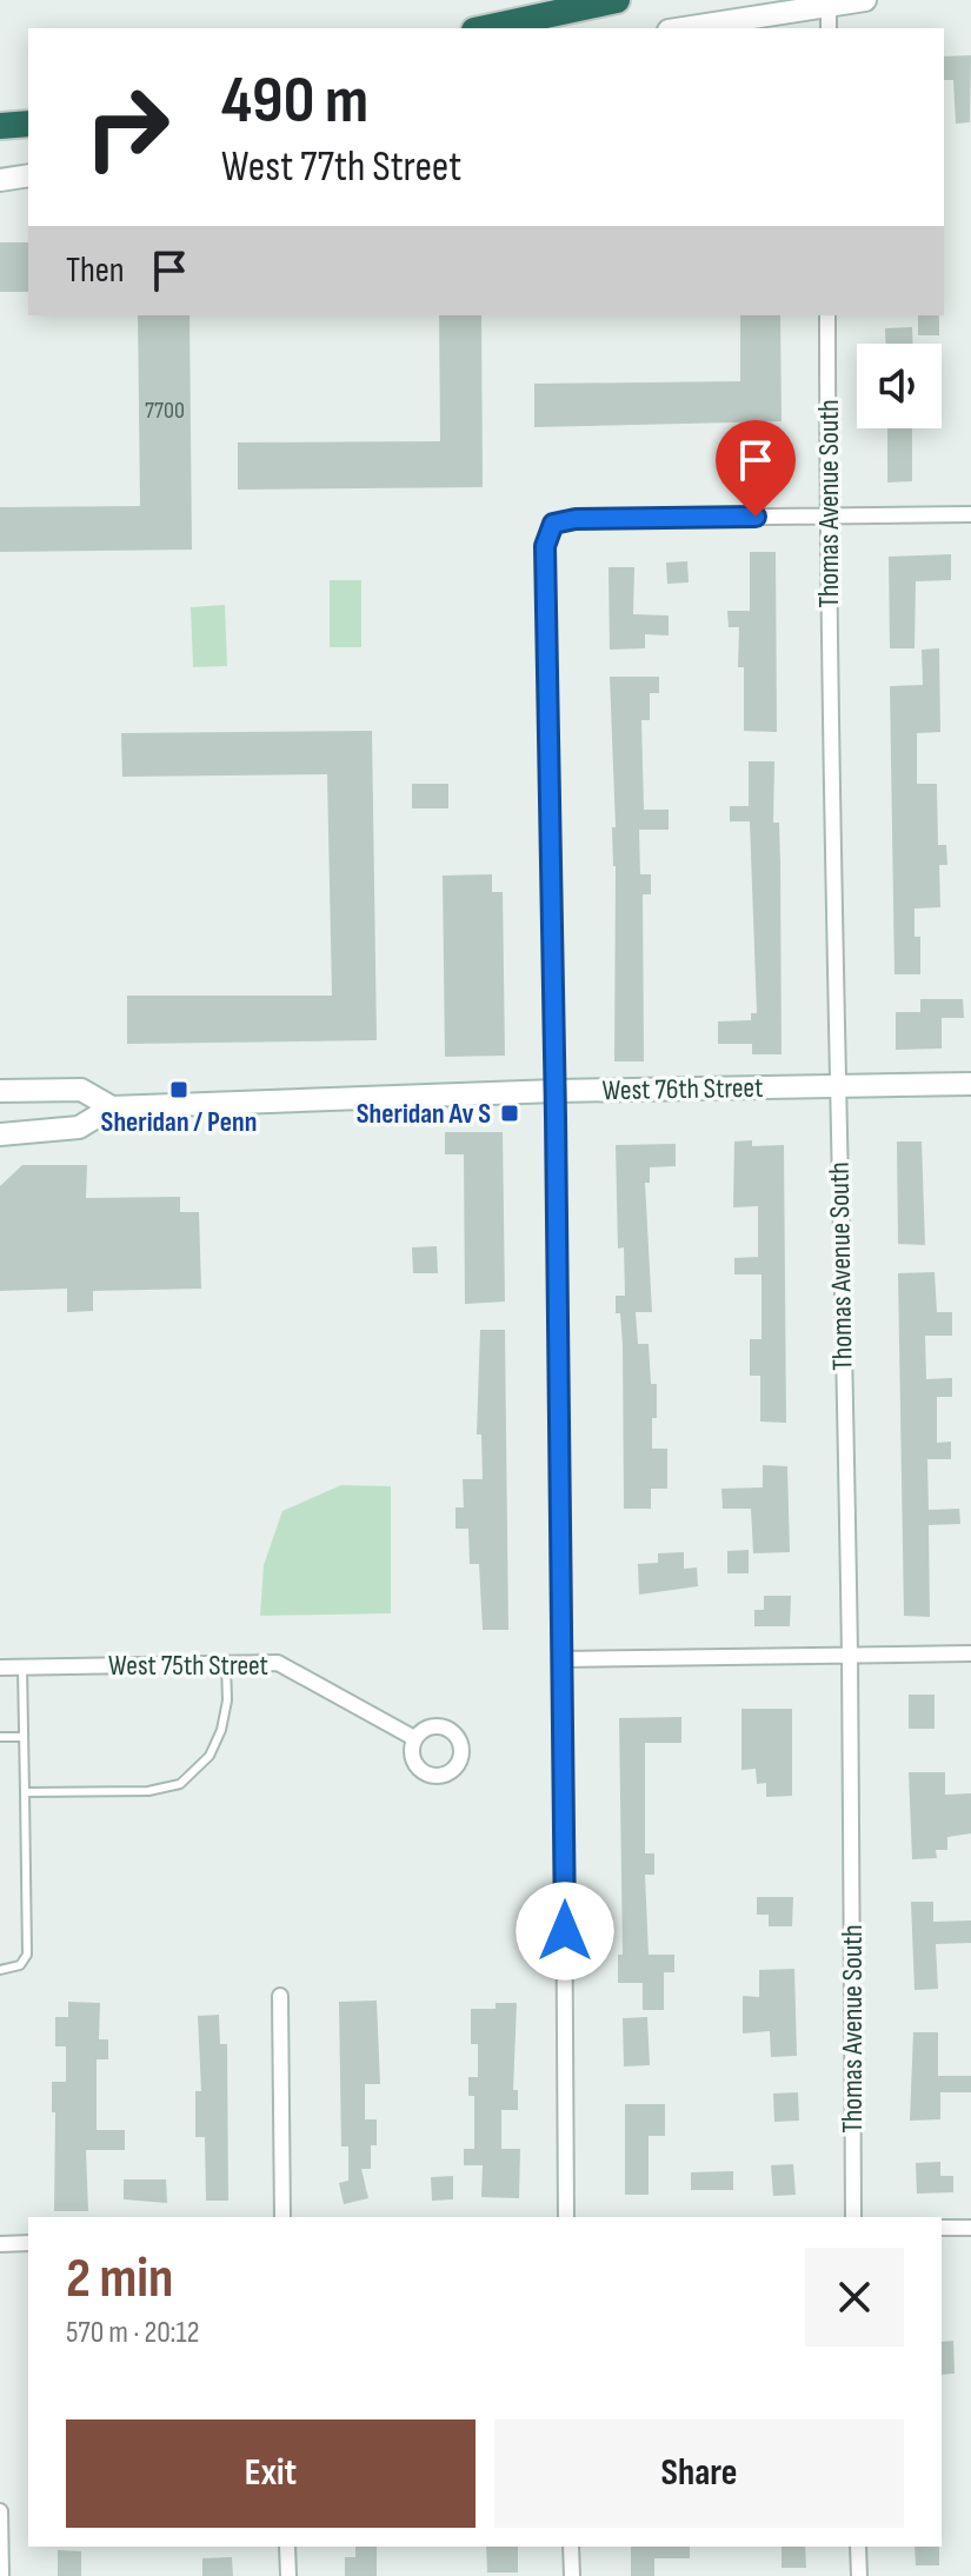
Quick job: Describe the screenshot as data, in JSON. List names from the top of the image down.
{
  "streets": {
    "street": ["Thomas Avenue South", "West 76th Street", "West 75th Street"]
  },
  "crossings": [
    ["Thomas Avenue South", "West 76th Street"]
  ],
  "places": {
    "transit": ["Sheridan / Penn", "Sheridan Av S"]
  },
  "house_numbers": ["7700"],
  "page": {
    "turn": ["490 m", "West 77th Street"],
    "then": "Then",
    "heading": ["2 min", "570 m · 20:12"],
    "buttons": ["Exit", "Share"]
  }
}
